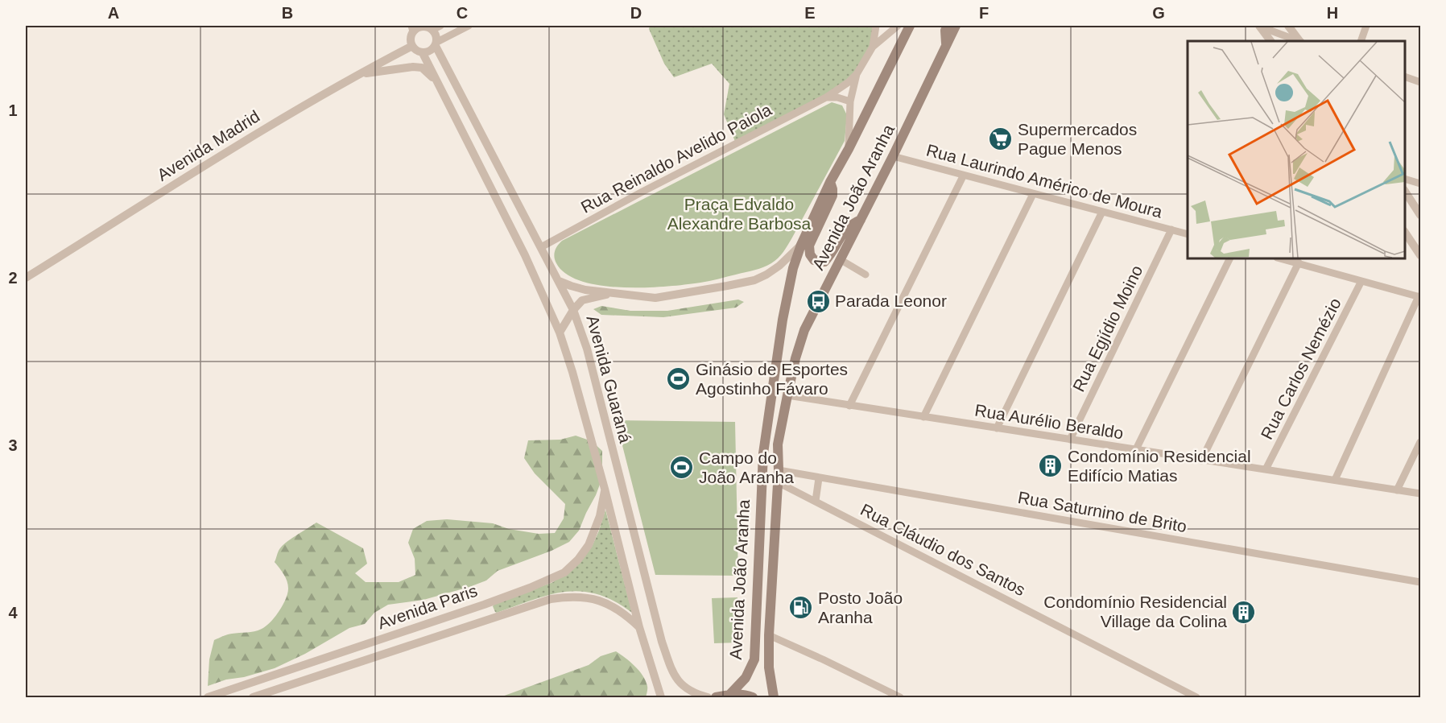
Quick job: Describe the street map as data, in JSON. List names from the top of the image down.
{
  "streets": {
    "main road": ["Avenida João Aranha"],
    "street": [
      "Avenida Madrid",
      "Rua Reinaldo Avelido Paiola",
      "Rua Laurindo Américo de Moura",
      "Rua Egjídio Moino",
      "Rua Carlos Nemézio",
      "Avenida Guaraná",
      "Rua Aurélio Beraldo",
      "Rua Saturnino de Brito",
      "Rua Cláudio dos Santos",
      "Avenida Paris"
    ]
  },
  "crossings": [
    ["Avenida Madrid", "Avenida Guaraná"],
    ["Rua Reinaldo Avelido Paiola", "Avenida Guaraná"],
    ["Rua Laurindo Américo de Moura", "Avenida João Aranha"],
    ["Rua Laurindo Américo de Moura", "Rua Egjídio Moino"],
    ["Avenida João Aranha", "Rua Aurélio Beraldo"],
    ["Avenida João Aranha", "Rua Saturnino de Brito"],
    ["Avenida João Aranha", "Rua Cláudio dos Santos"],
    ["Rua Egjídio Moino", "Rua Aurélio Beraldo"],
    ["Rua Carlos Nemézio", "Rua Aurélio Beraldo"],
    ["Avenida Guaraná", "Avenida Paris"]
  ],
  "parks": ["Praça Edvaldo Alexandre Barbosa"],
  "places": {
    "supermarket": ["Supermercados Pague Menos"],
    "bus stop": ["Parada Leonor"],
    "sports": ["Ginásio de Esportes Agostinho Fávaro", "Campo do João Aranha"],
    "building": ["Condomínio Residencial Edifício Matias", "Condomínio Residencial Village da Colina"],
    "fuel station": ["Posto João Aranha"]
  },
  "grid": {
    "columns": [
      "A",
      "B",
      "C",
      "D",
      "E",
      "F",
      "G",
      "H"
    ],
    "rows": [
      "1",
      "2",
      "3",
      "4"
    ]
  }
}
